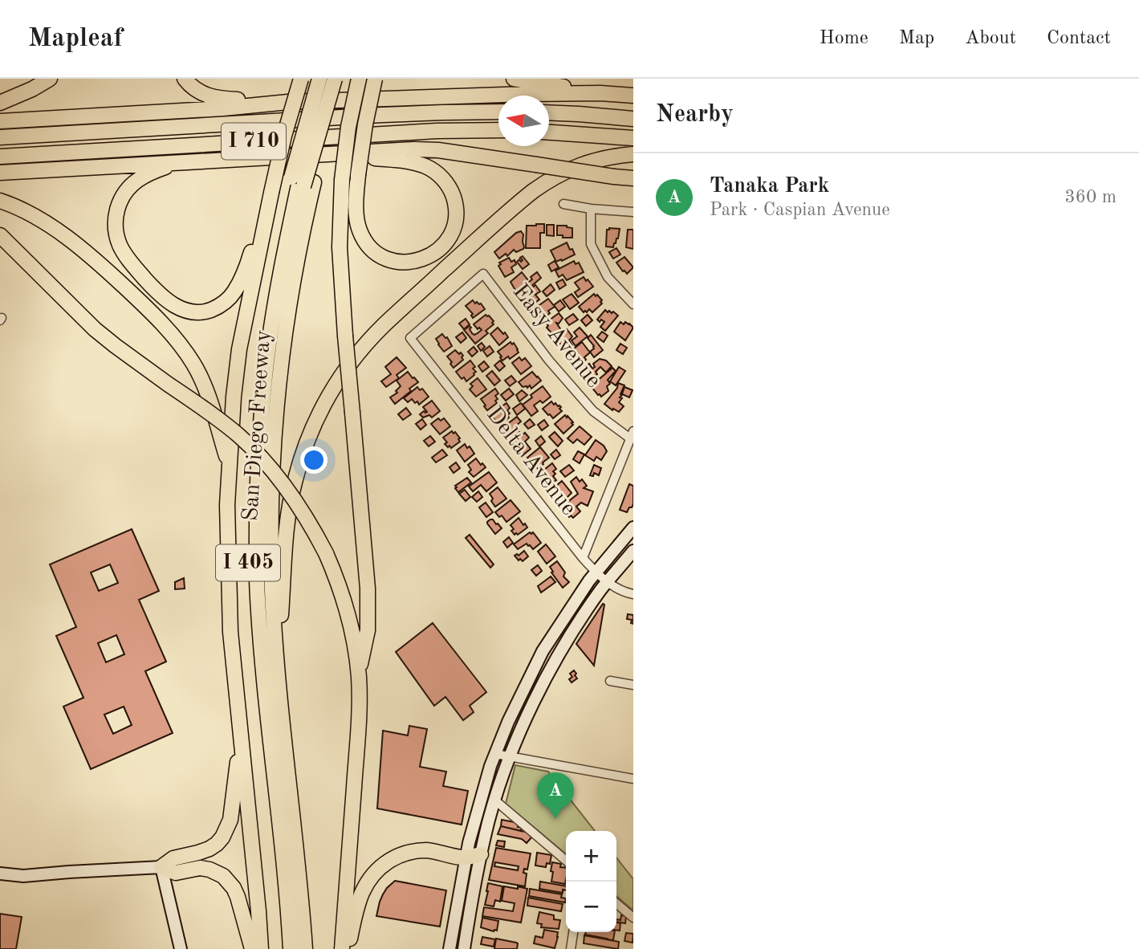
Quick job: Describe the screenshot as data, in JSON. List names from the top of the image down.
{
  "streets": {
    "highway": ["I 710", "San Diego Freeway", "I 405"],
    "street": ["Easy Avenue", "Delta Avenue"]
  },
  "crossings": [
    ["Easy Avenue", "Delta Avenue"]
  ],
  "north": "left",
  "page": {
    "header": "Mapleaf",
    "nav": [
      "Home",
      "Map",
      "About",
      "Contact"
    ],
    "heading": "Nearby",
    "list": [
      {
        "mark": "A",
        "name": "Tanaka Park",
        "note": "Park · Caspian Avenue",
        "value": "360 m"
      }
    ],
    "pins": "A",
    "map_buttons": ["+", "−"]
  }
}
